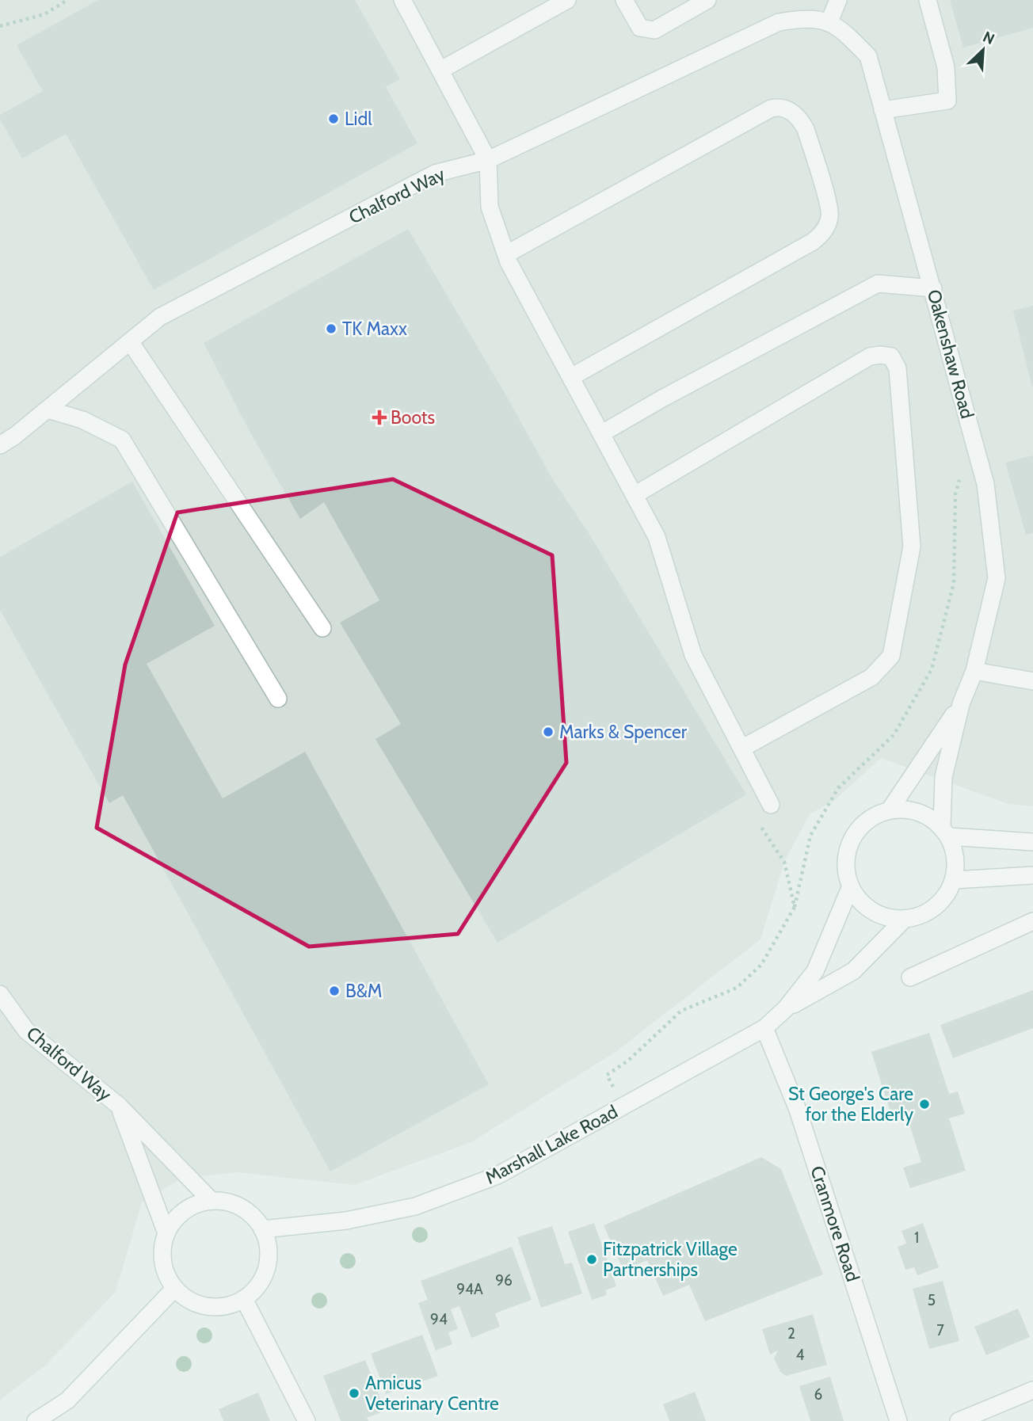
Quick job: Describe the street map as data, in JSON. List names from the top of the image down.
{
  "streets": {
    "main road": [
      "Chalford Way",
      "Oakenshaw Road",
      "Marshall Lake Road",
      "Cranmore Road"
    ]
  },
  "crossings": [
    ["Chalford Way", "Oakenshaw Road"],
    ["Chalford Way", "Marshall Lake Road"],
    ["Oakenshaw Road", "Marshall Lake Road"],
    ["Marshall Lake Road", "Cranmore Road"]
  ],
  "places": {
    "other": [
      "Lidl",
      "TK Maxx",
      "Marks & Spencer",
      "B&M",
      "St George's Care for the Elderly",
      "Fitzpatrick Village Partnerships",
      "Amicus Veterinary Centre"
    ],
    "health": ["Boots"]
  },
  "house_numbers": [
    "1",
    "96",
    "94A",
    "5",
    "94",
    "7",
    "2",
    "4",
    "6"
  ],
  "north": "top right"
}
